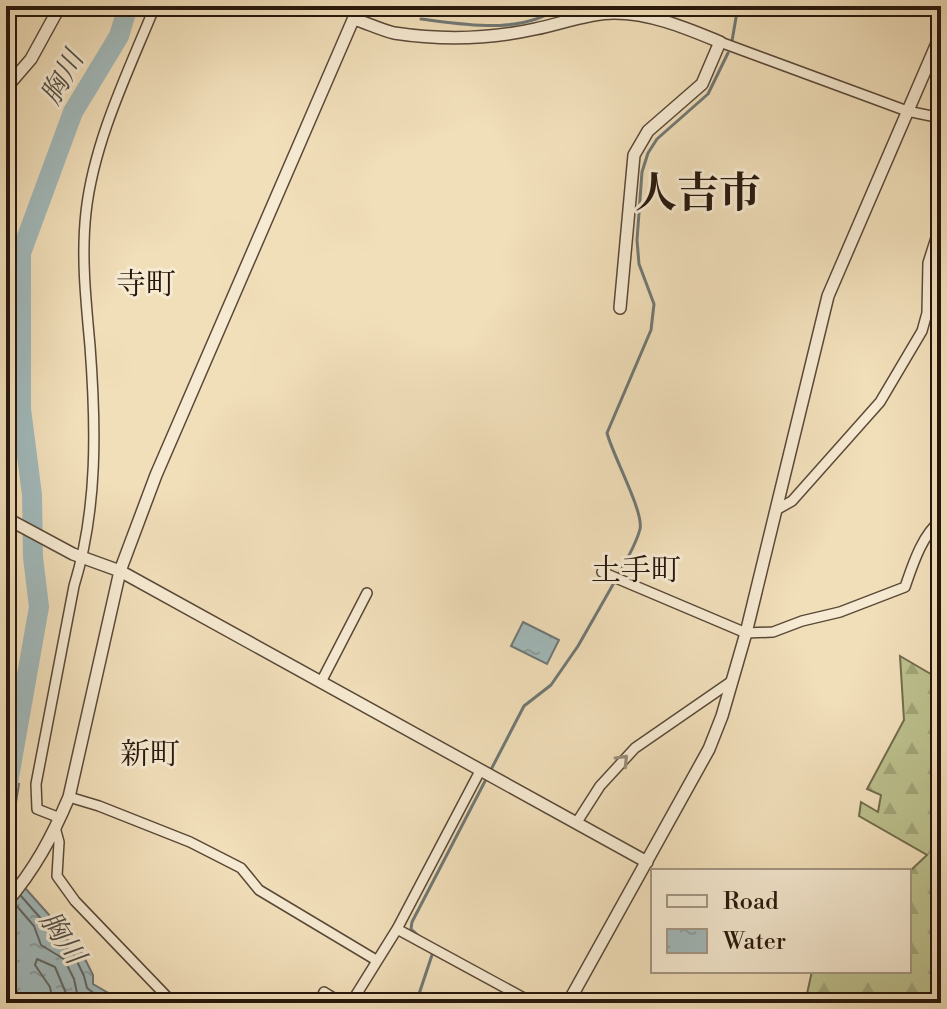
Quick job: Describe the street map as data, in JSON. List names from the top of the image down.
{
  "districts": [
    "人吉市",
    "寺町",
    "土手町",
    "新町"
  ],
  "water": ["胸川"],
  "legend": ["Road", "Water"]
}
